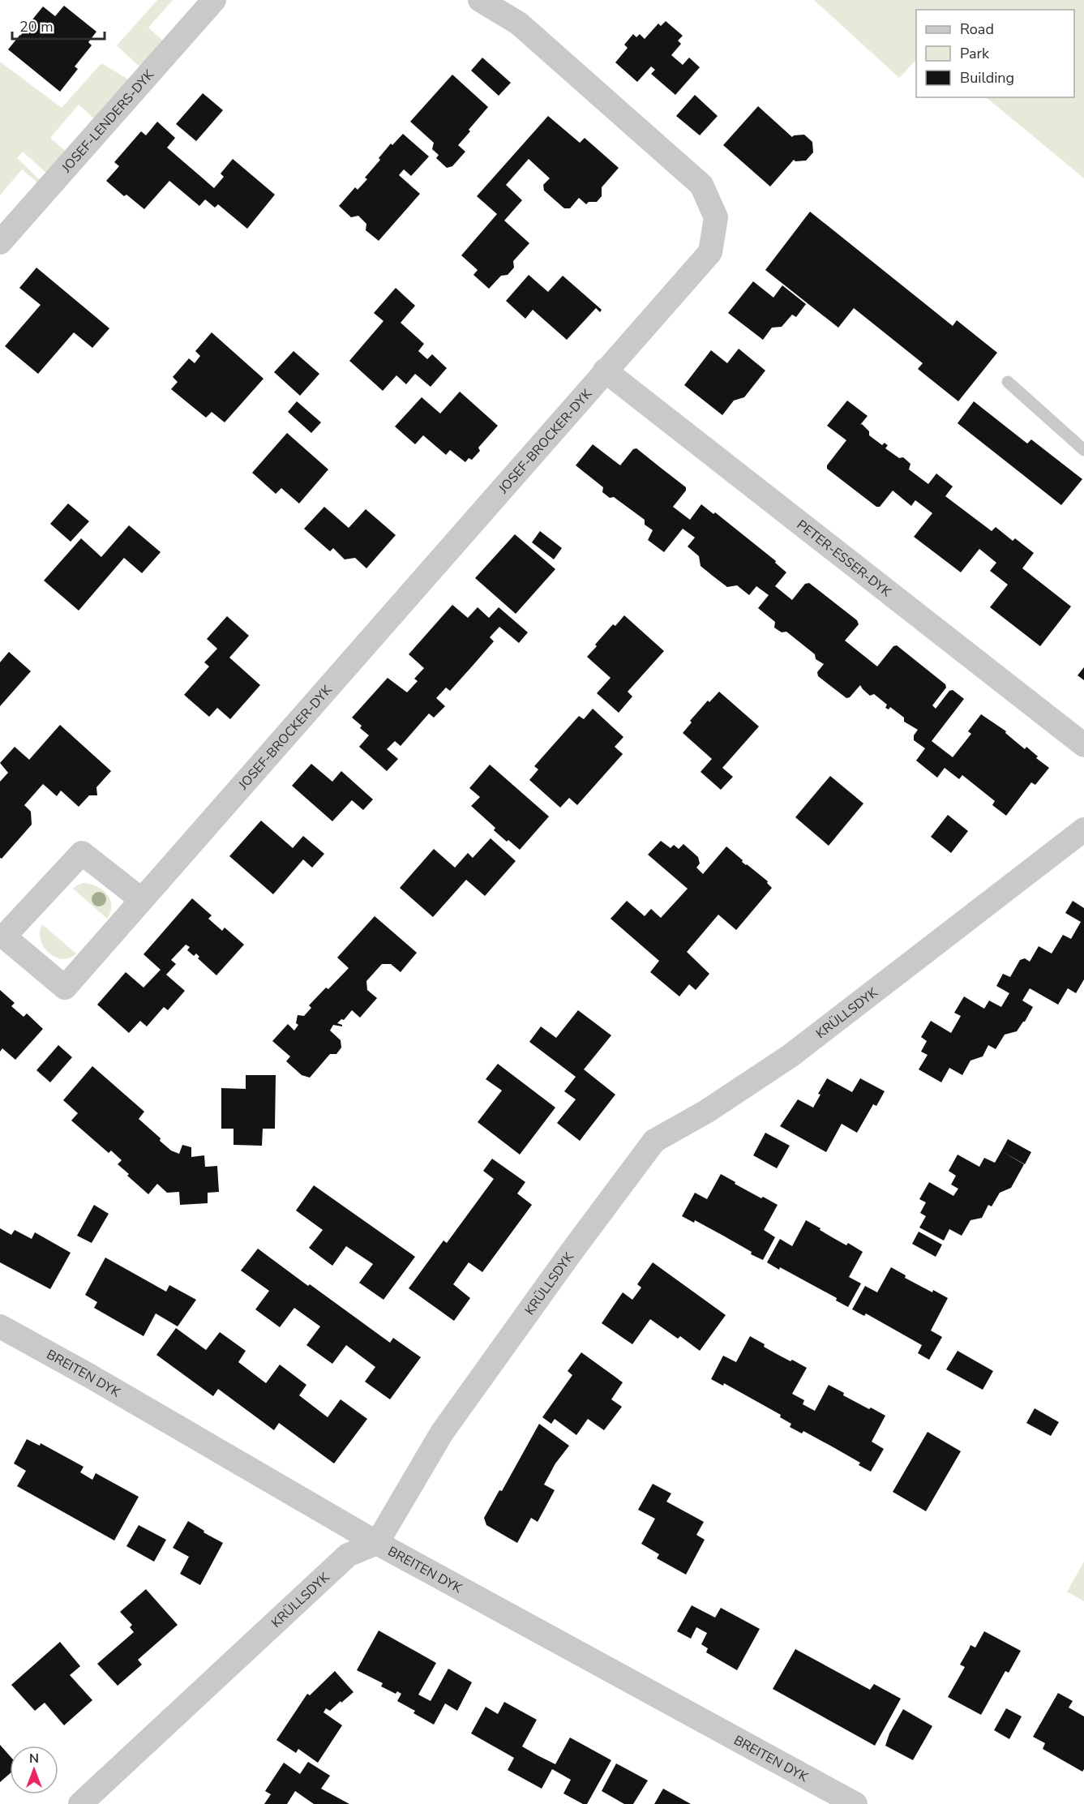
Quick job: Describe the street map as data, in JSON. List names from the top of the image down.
{
  "streets": {
    "street": [
      "JOSEF-LENDERS-DYK",
      "JOSEF-BROCKER-DYK",
      "PETER-ESSER-DYK",
      "KRÜLLSDYK",
      "BREITEN DYK"
    ]
  },
  "crossings": [
    ["JOSEF-BROCKER-DYK", "PETER-ESSER-DYK"],
    ["KRÜLLSDYK", "BREITEN DYK"]
  ],
  "legend": ["Road", "Park", "Building"],
  "scale_bar": "20 m",
  "north": "top"
}
